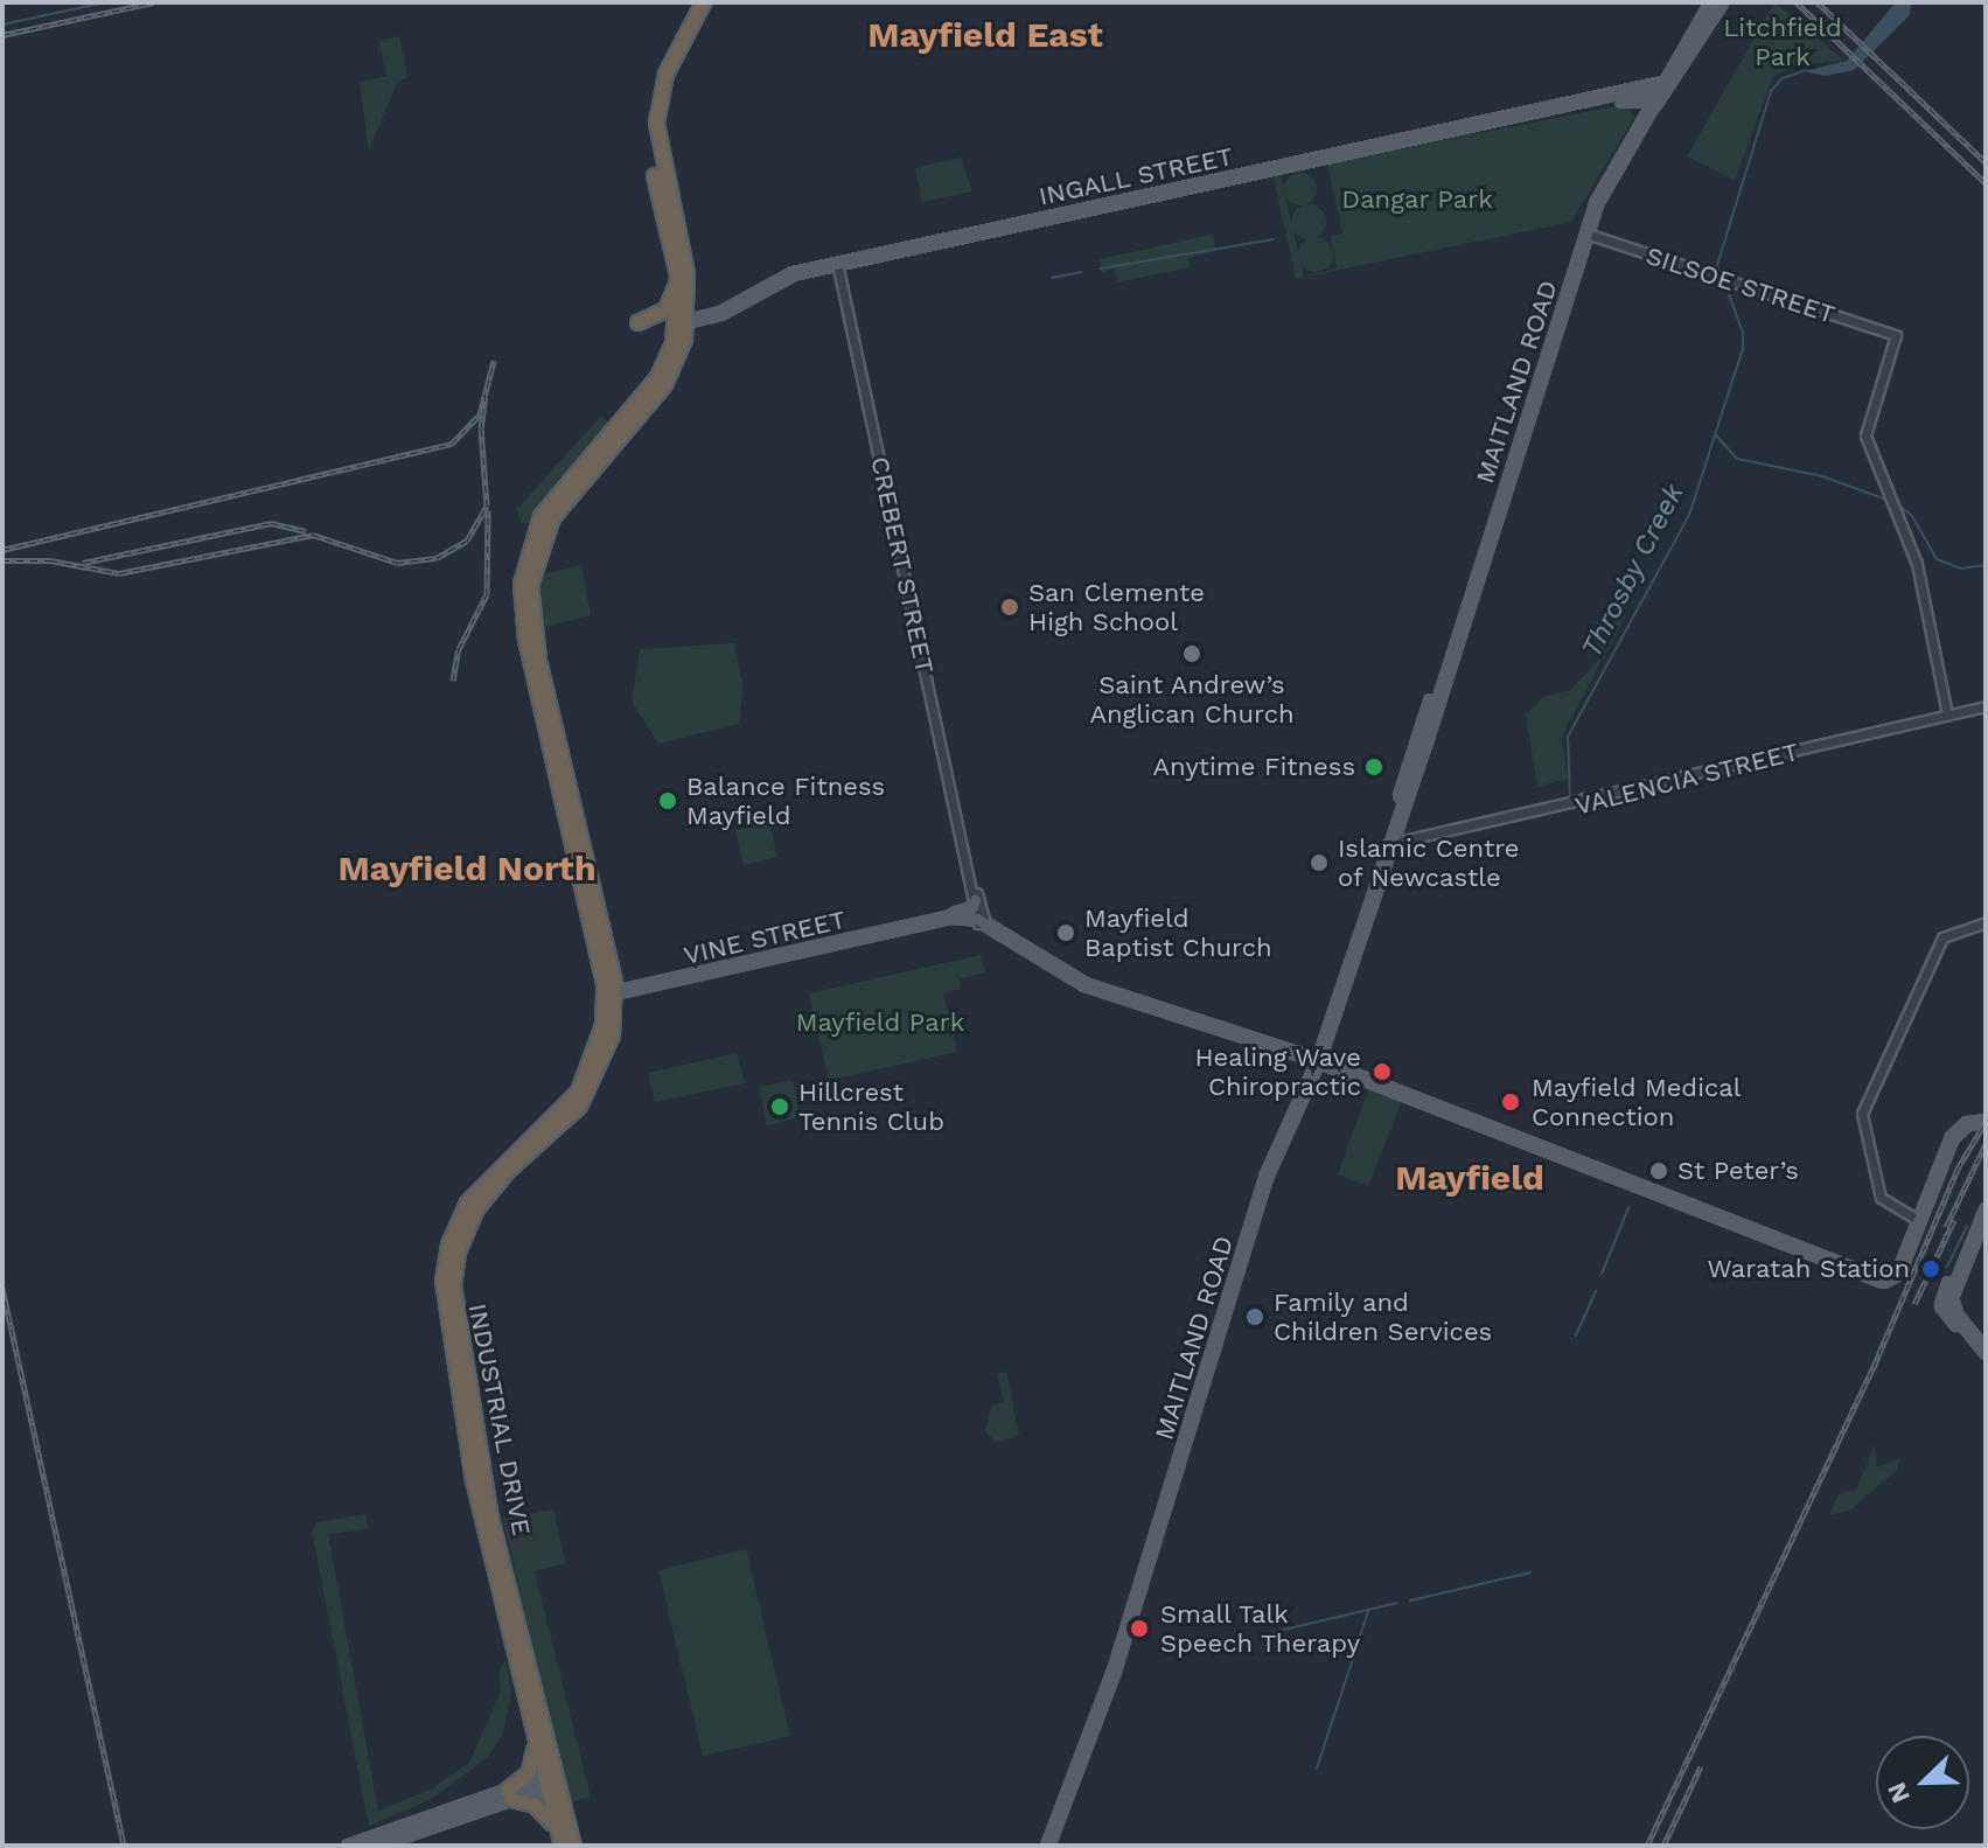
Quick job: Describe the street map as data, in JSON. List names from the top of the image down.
{
  "streets": {
    "highway": ["INDUSTRIAL DRIVE"],
    "main road": ["INGALL STREET", "MAITLAND ROAD", "VINE STREET"],
    "street": ["SILSOE STREET", "CREBERT STREET", "VALENCIA STREET"]
  },
  "crossings": [
    ["INGALL STREET", "MAITLAND ROAD"],
    ["INGALL STREET", "CREBERT STREET"],
    ["INGALL STREET", "INDUSTRIAL DRIVE"],
    ["SILSOE STREET", "MAITLAND ROAD"],
    ["SILSOE STREET", "VALENCIA STREET"],
    ["MAITLAND ROAD", "VALENCIA STREET"],
    ["CREBERT STREET", "VINE STREET"],
    ["VINE STREET", "INDUSTRIAL DRIVE"]
  ],
  "districts": ["Mayfield East", "Mayfield North", "Mayfield"],
  "water": ["Throsby Creek"],
  "parks": ["Litchfield Park", "Dangar Park", "Mayfield Park"],
  "places": [
    "San Clemente High School",
    "Saint Andrew’s Anglican Church",
    "Anytime Fitness",
    "Balance Fitness Mayfield",
    "Islamic Centre of Newcastle",
    "Mayfield Baptist Church",
    "Healing Wave Chiropractic",
    "Mayfield Medical Connection",
    "Hillcrest Tennis Club",
    "St Peter’s",
    "Waratah Station",
    "Family and Children Services",
    "Small Talk Speech Therapy"
  ],
  "north": "bottom left"
}
